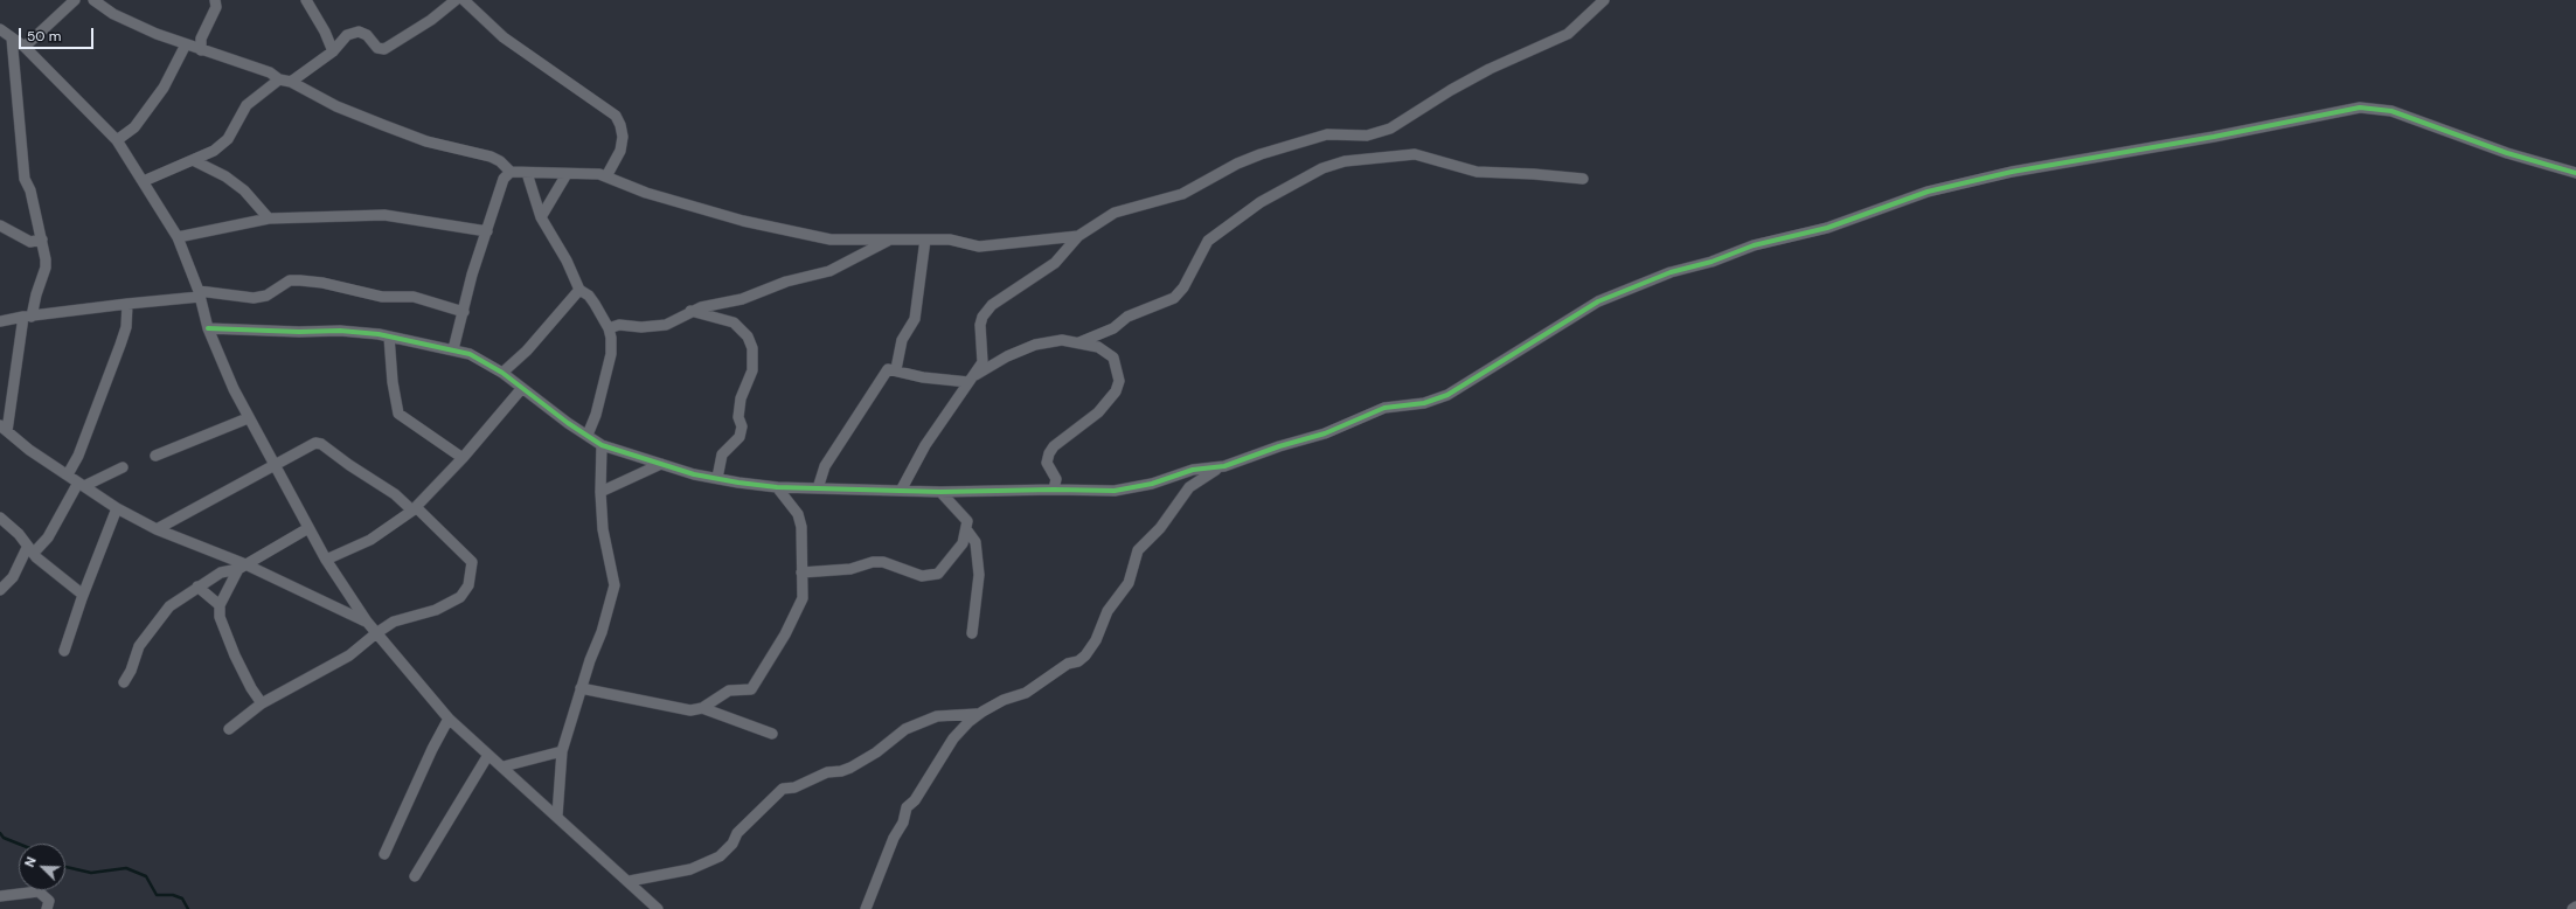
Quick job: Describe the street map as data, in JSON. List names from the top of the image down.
{
  "scale_bar": "50 m",
  "north": "top left"
}
